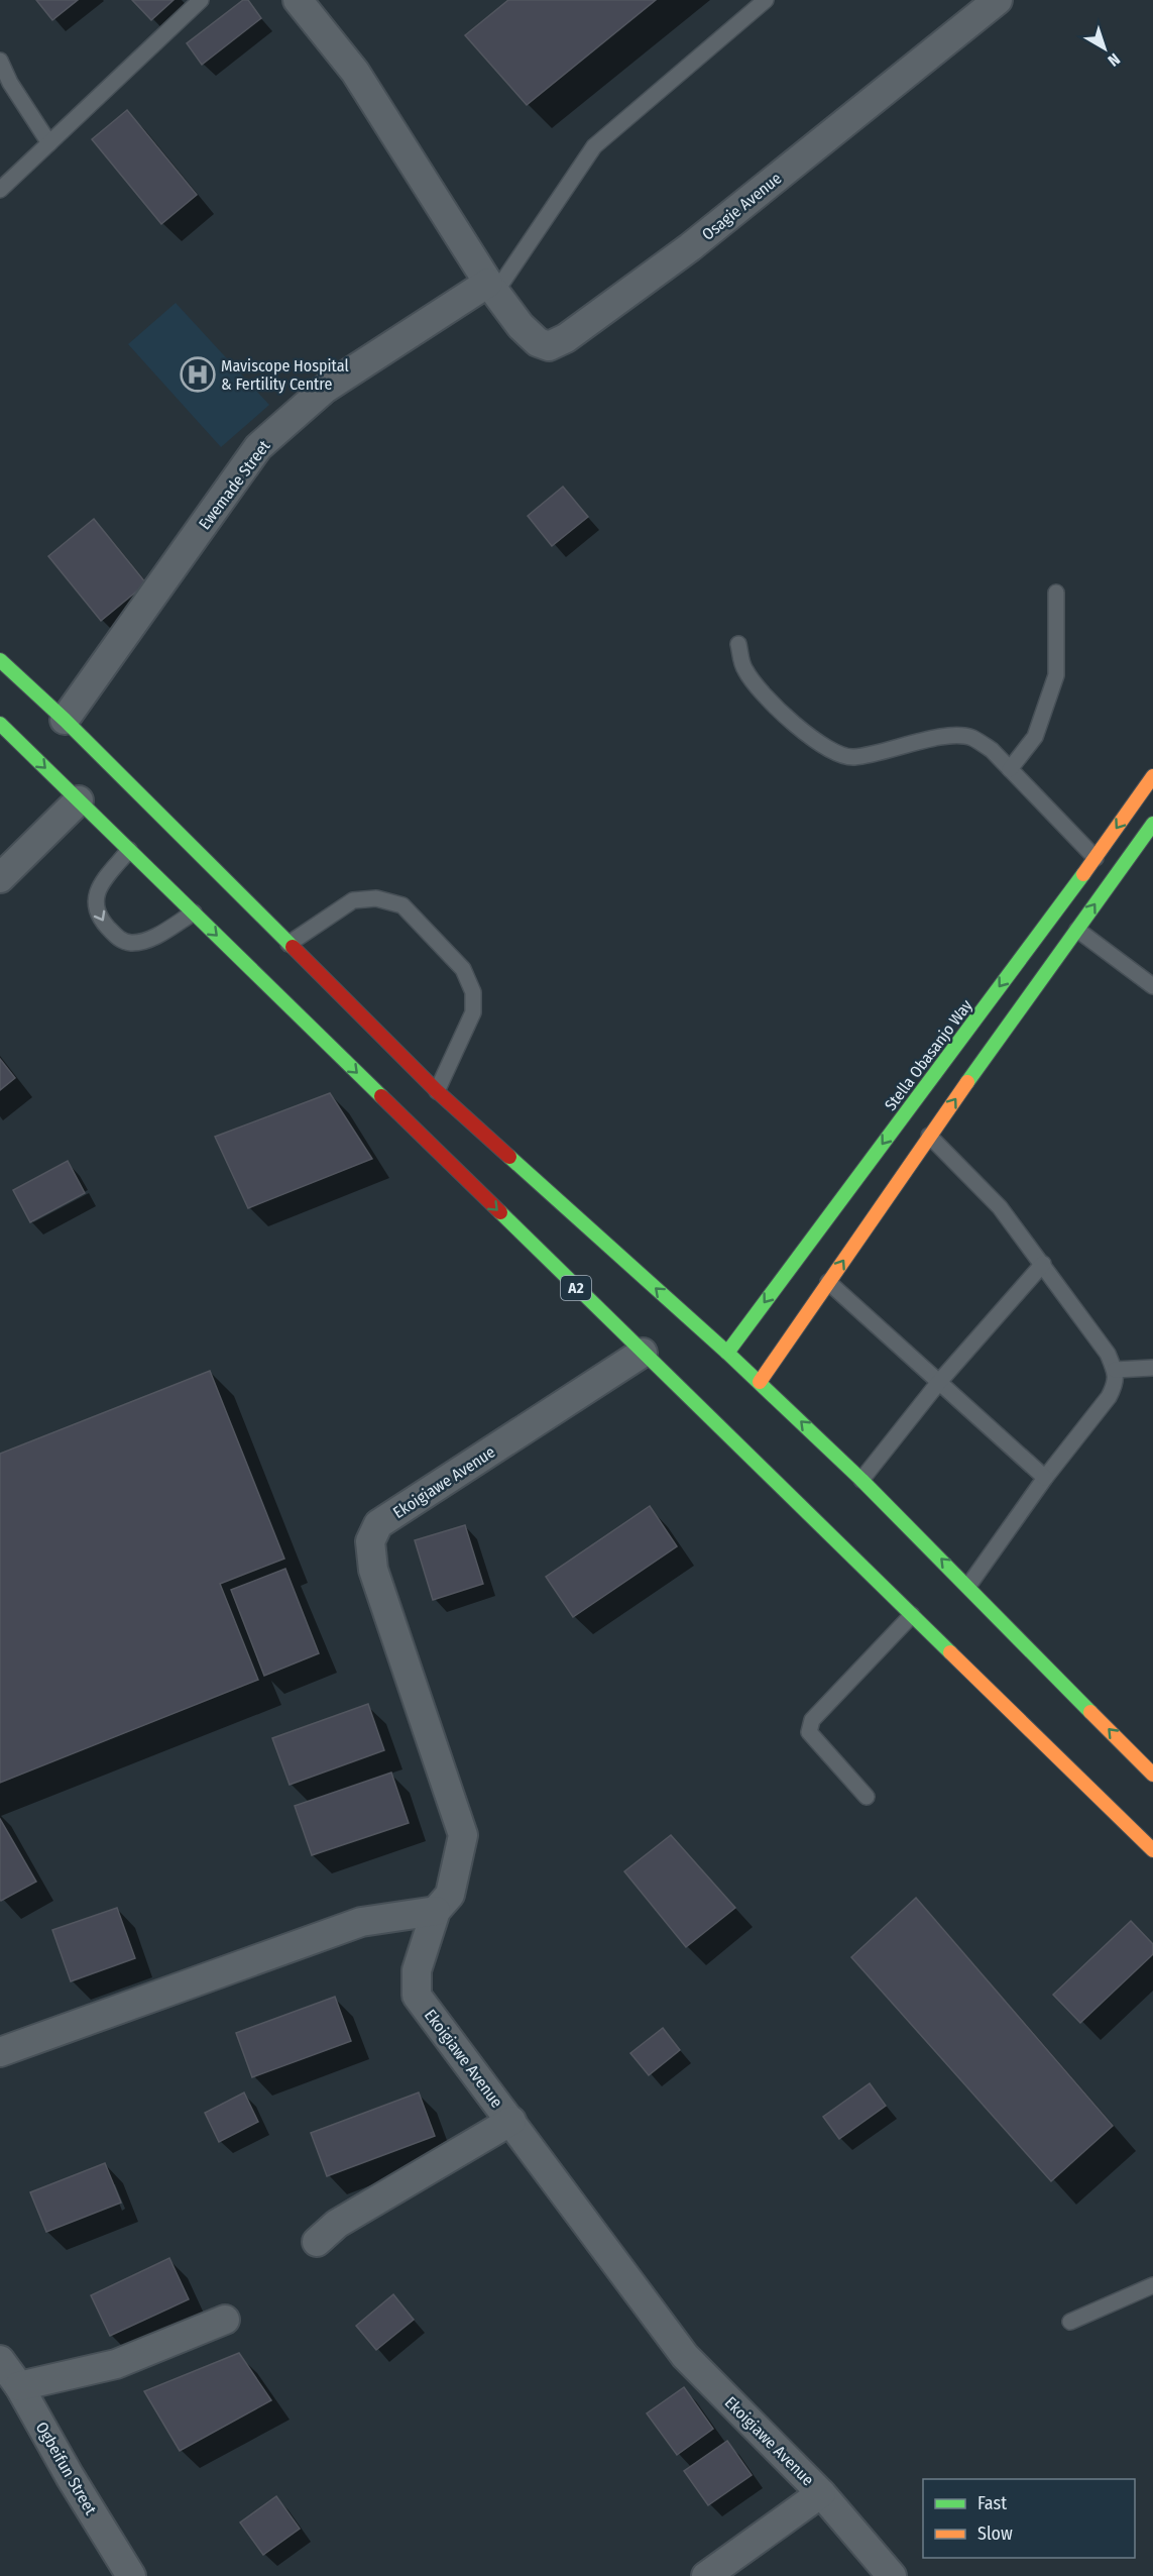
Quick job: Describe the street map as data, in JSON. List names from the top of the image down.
{
  "streets": {
    "main road": ["Stella Obasanjo Way", "A2"],
    "street": [
      "Osagie Avenue",
      "Ewemade Street",
      "Ekoigiawe Avenue",
      "Ogbeifun Street"
    ]
  },
  "crossings": [
    ["Osagie Avenue", "Ewemade Street"],
    ["A2", "Ekoigiawe Avenue"]
  ],
  "places": {
    "hospital": ["Maviscope Hospital & Fertility Centre"]
  },
  "legend": ["Fast", "Slow"],
  "north": "bottom right"
}
